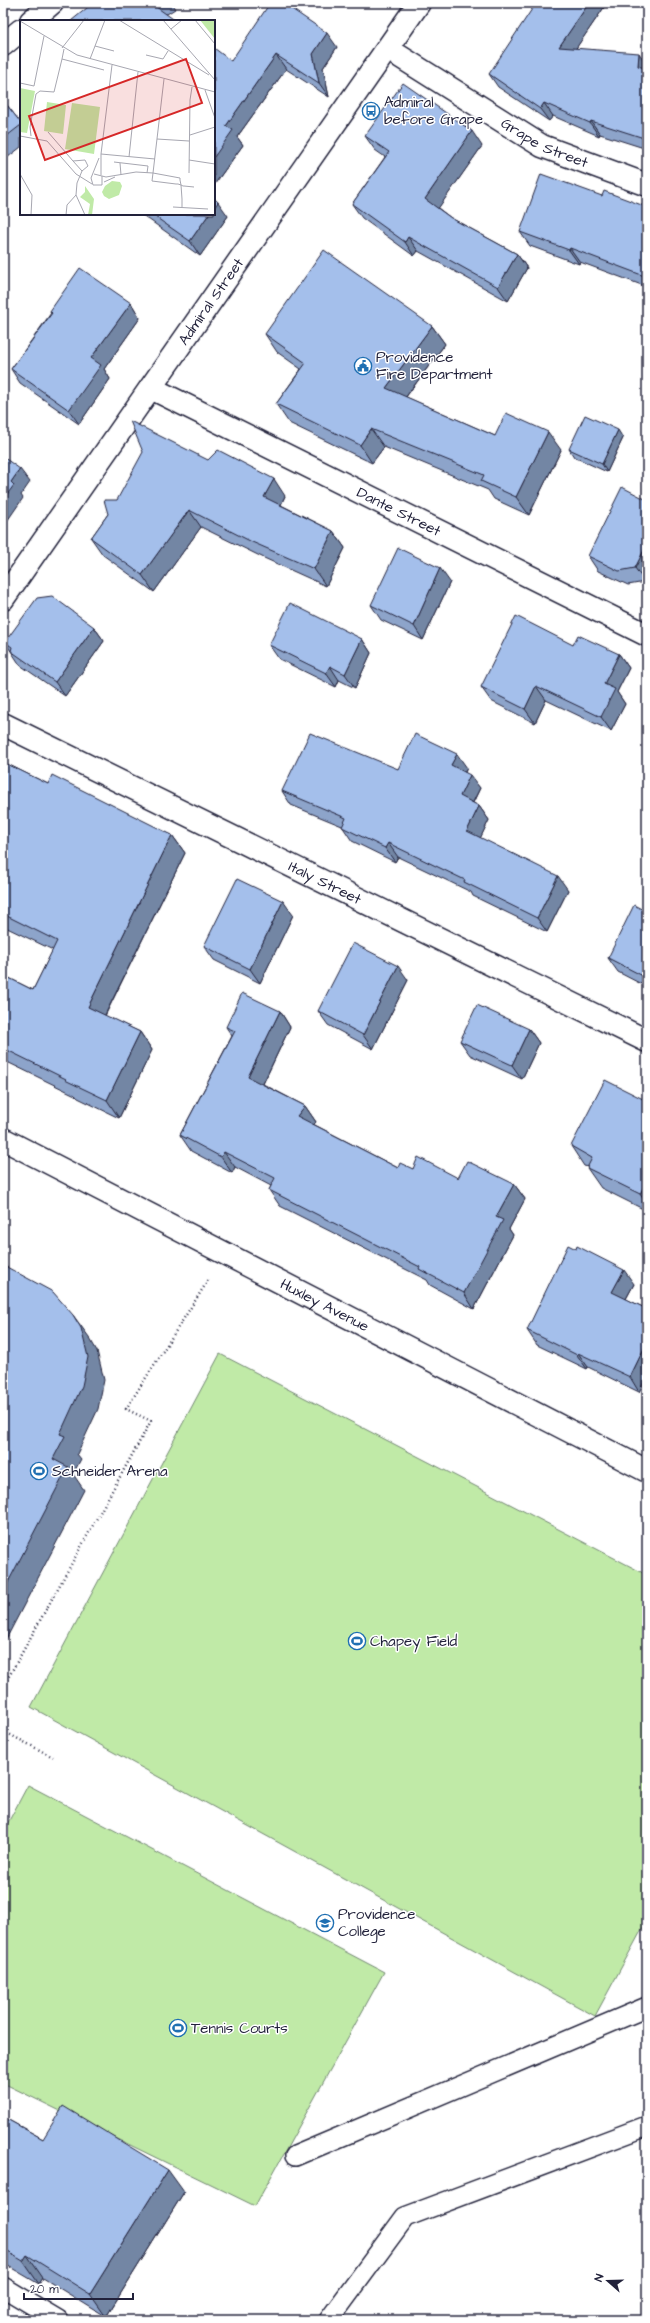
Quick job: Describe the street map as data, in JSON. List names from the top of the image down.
{
  "streets": {
    "street": [
      "Grape Street",
      "Admiral Street",
      "Dante Street",
      "Italy Street",
      "Huxley Avenue"
    ]
  },
  "crossings": [
    ["Grape Street", "Admiral Street"],
    ["Admiral Street", "Dante Street"]
  ],
  "places": {
    "bus stop": ["Admiral before Grape"],
    "public building": ["Providence Fire Department"],
    "sports": ["Schneider Arena", "Chapey Field", "Tennis Courts"],
    "school or university": ["Providence College"]
  },
  "scale_bar": "20 m",
  "north": "left"
}
